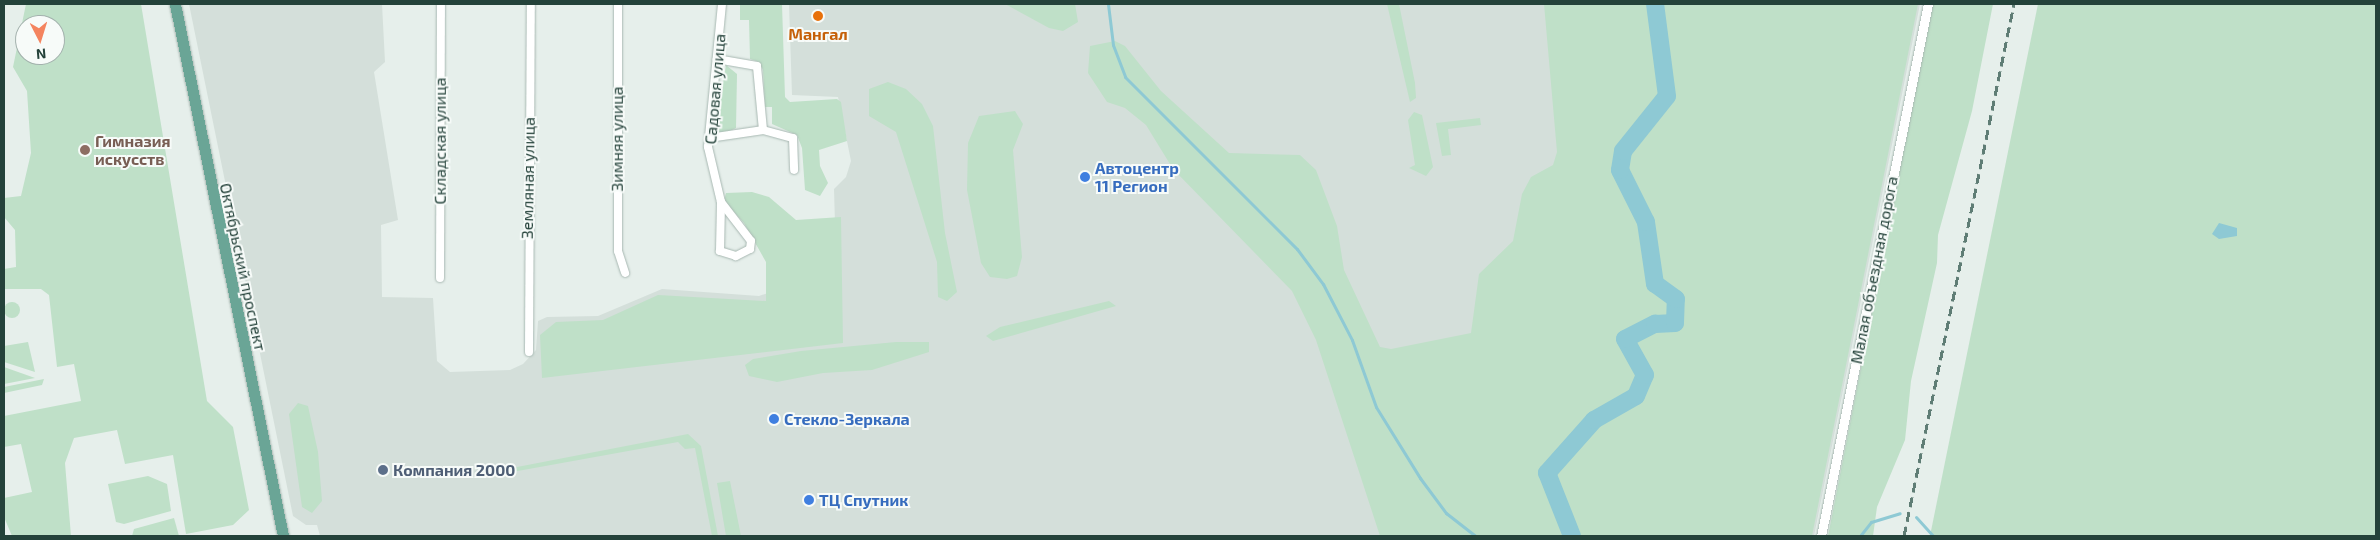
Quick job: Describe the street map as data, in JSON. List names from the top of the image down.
{
  "streets": {
    "main road": ["Октябрьский проспект"],
    "street": [
      "Садовая улица",
      "Зимняя улица",
      "Складская улица",
      "Земляная улица",
      "Малая объездная дорога"
    ]
  },
  "places": [
    "Мангал",
    "Гимназия искусств",
    "Автоцентр 11 Регион",
    "Стекло-Зеркала",
    "Компания 2000",
    "ТЦ Спутник"
  ],
  "north": "bottom"
}
